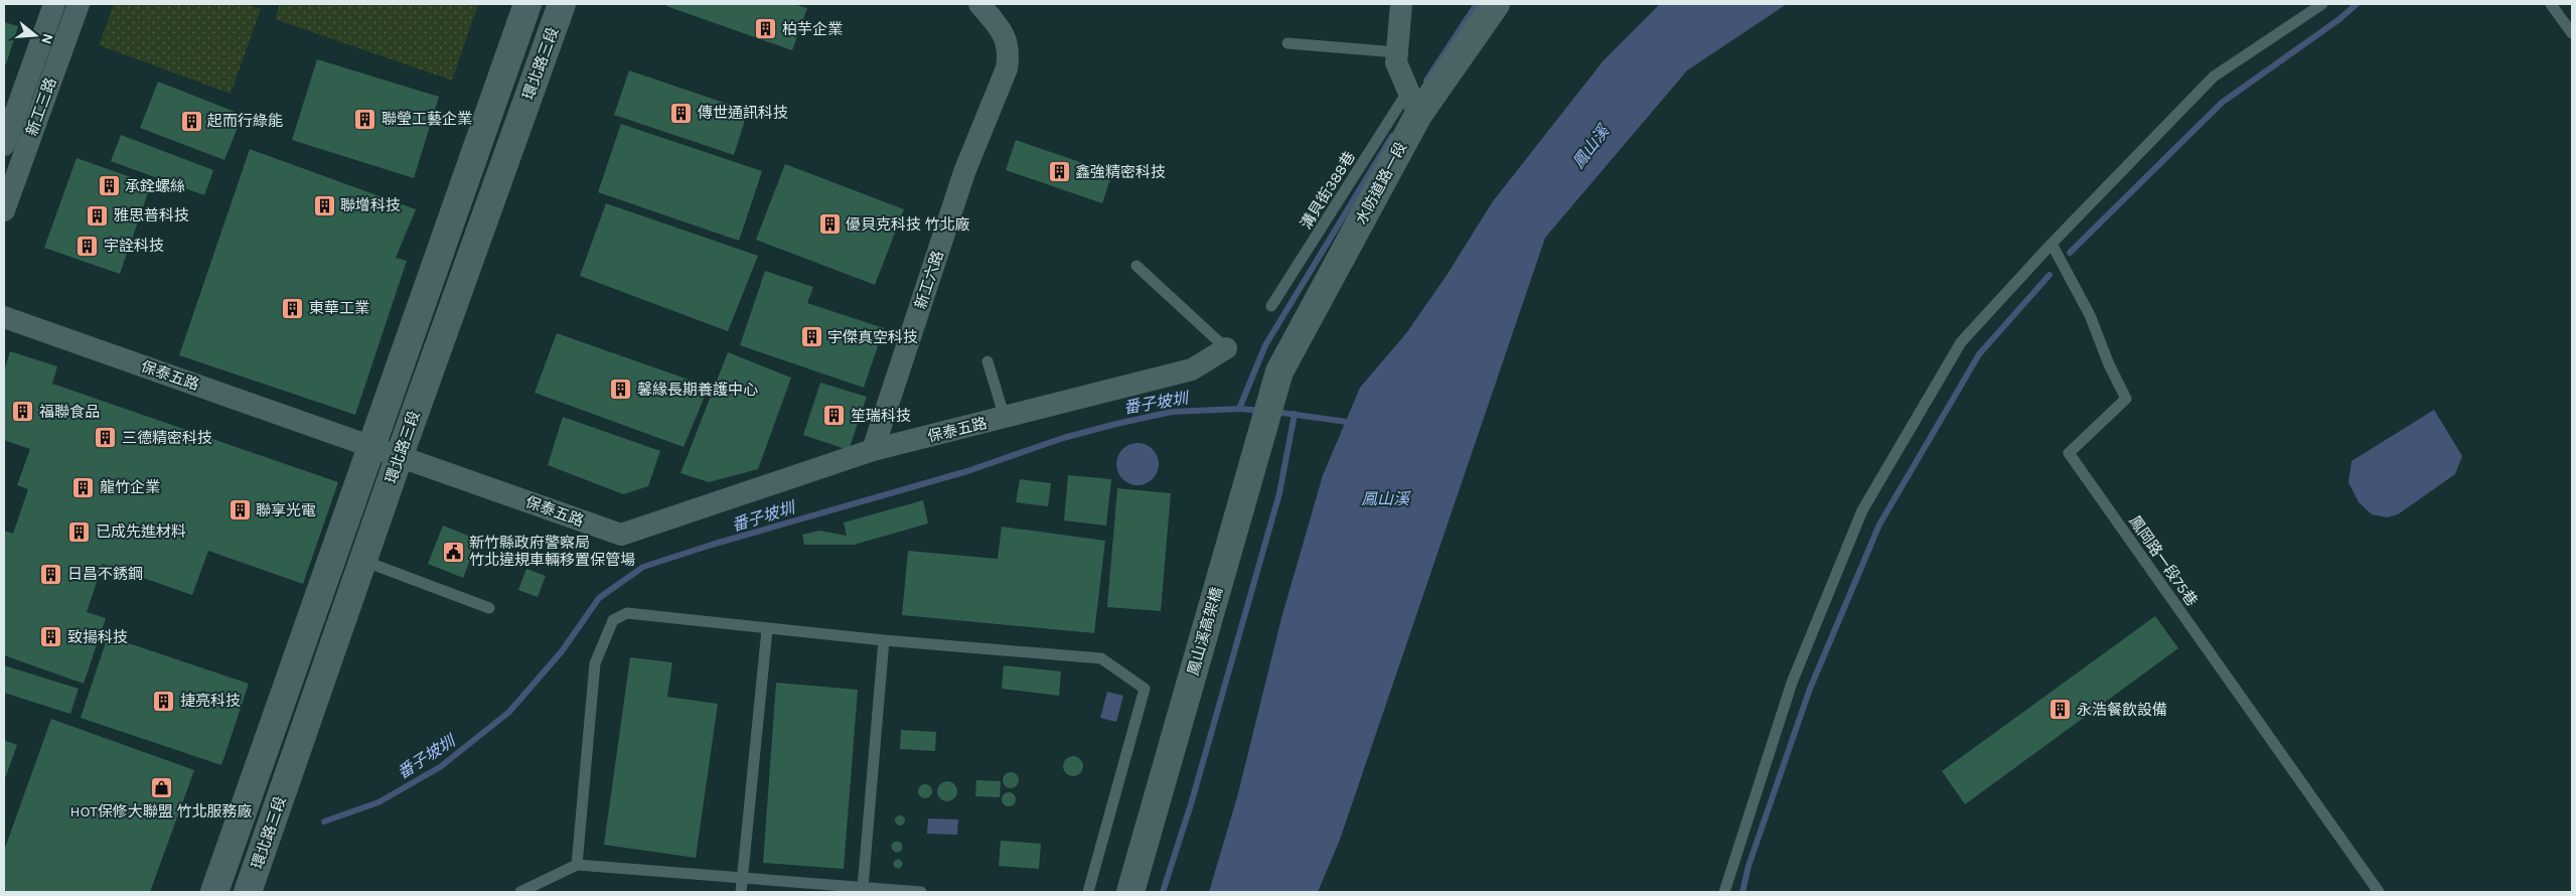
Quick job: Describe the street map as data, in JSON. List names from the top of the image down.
{
  "streets": {
    "street": [
      "環北路三段",
      "新工三路",
      "水防道路一段",
      "新工六路",
      "保泰五路",
      "鳳山溪高架橋"
    ],
    "lane": ["溝貝街388巷", "鳳岡路一段75巷"]
  },
  "crossings": [
    ["環北路三段", "保泰五路"],
    ["水防道路一段", "溝貝街388巷"],
    ["水防道路一段", "鳳山溪高架橋"],
    ["新工六路", "保泰五路"]
  ],
  "water": ["鳳山溪", "番子坡圳"],
  "places": {
    "building": [
      "柏芋企業",
      "傳世通訊科技",
      "聯瑩工藝企業",
      "起而行綠能",
      "鑫強精密科技",
      "承銓螺絲",
      "聯增科技",
      "雅思普科技",
      "優貝克科技 竹北廠",
      "宇詮科技",
      "東華工業",
      "宇傑真空科技",
      "馨緣長期養護中心",
      "福聯食品",
      "笙瑞科技",
      "三德精密科技",
      "龍竹企業",
      "聯享光電",
      "已成先進材料",
      "日昌不銹鋼",
      "致揚科技",
      "捷亮科技",
      "永浩餐飲設備"
    ],
    "public building": ["新竹縣政府警察局 竹北違規車輛移置保管場"],
    "shop": ["HOT保修大聯盟 竹北服務廠"]
  },
  "north": "right"
}
